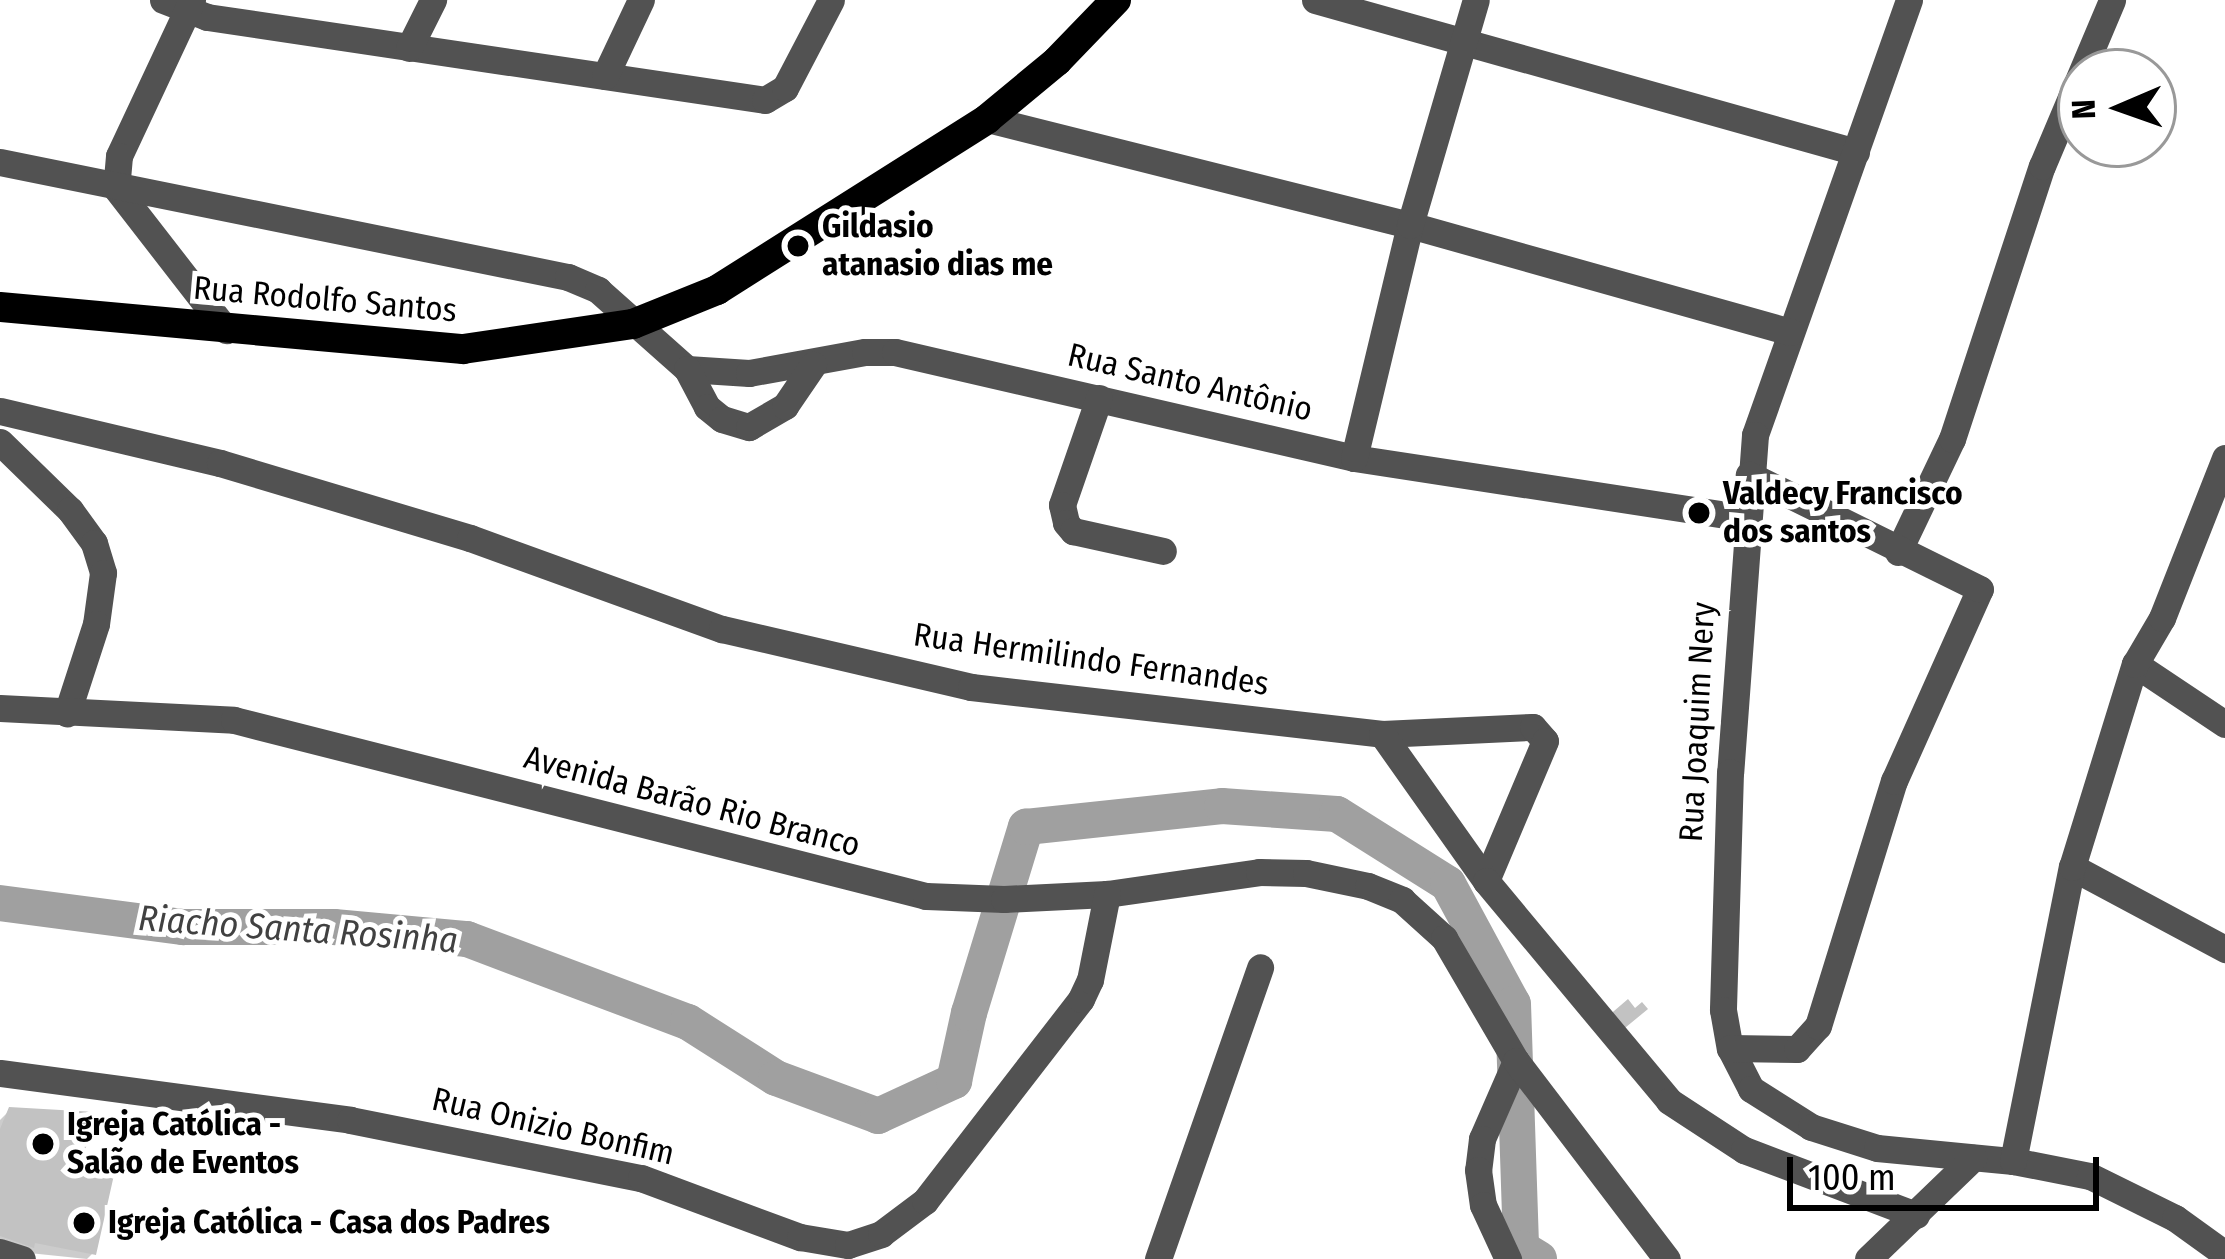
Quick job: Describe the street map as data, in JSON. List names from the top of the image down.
{
  "streets": {
    "main road": ["Rua Rodolfo Santos"],
    "street": [
      "Rua Santo Antônio",
      "Rua Hermilindo Fernandes",
      "Rua Joaquim Nery",
      "Avenida Barão Rio Branco",
      "Rua Onizio Bonfim"
    ]
  },
  "crossings": [
    ["Rua Santo Antônio", "Rua Joaquim Nery"],
    ["Avenida Barão Rio Branco", "Rua Onizio Bonfim"]
  ],
  "water": ["Riacho Santa Rosinha"],
  "places": [
    "Gildasio atanasio dias me",
    "Valdecy Francisco dos santos",
    "Igreja Católica - Salão de Eventos",
    "Igreja Católica - Casa dos Padres"
  ],
  "scale_bar": "100 m",
  "north": "left"
}
